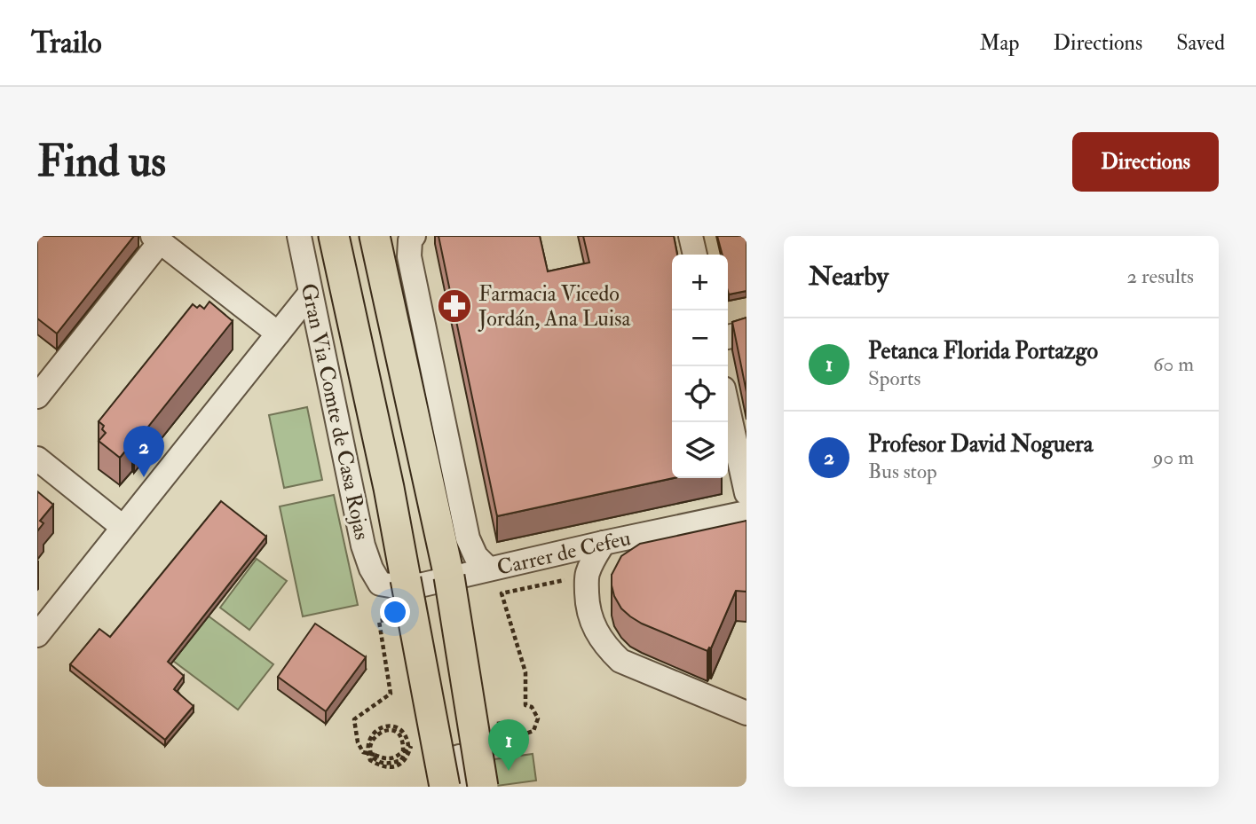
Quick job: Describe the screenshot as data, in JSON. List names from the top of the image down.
{
  "streets": {
    "main road": ["Gran Via Comte de Casa Rojas"],
    "street": ["Carrer de Cefeu"]
  },
  "crossings": [
    ["Gran Via Comte de Casa Rojas", "Carrer de Cefeu"]
  ],
  "places": {
    "pharmacy": ["Farmacia Vicedo Jordán, Ana Luisa"]
  },
  "page": {
    "header": "Trailo",
    "nav": ["Map", "Directions", "Saved"],
    "buttons": "Directions",
    "title": "Find us",
    "heading": ["Nearby", "2 results"],
    "map_buttons": ["+", "−"],
    "list": [
      {
        "mark": "1",
        "name": "Petanca Florida Portazgo",
        "note": "Sports",
        "value": "60 m"
      },
      {
        "mark": "2",
        "name": "Profesor David Noguera",
        "note": "Bus stop",
        "value": "90 m"
      }
    ],
    "pins": ["2", "1"]
  }
}
